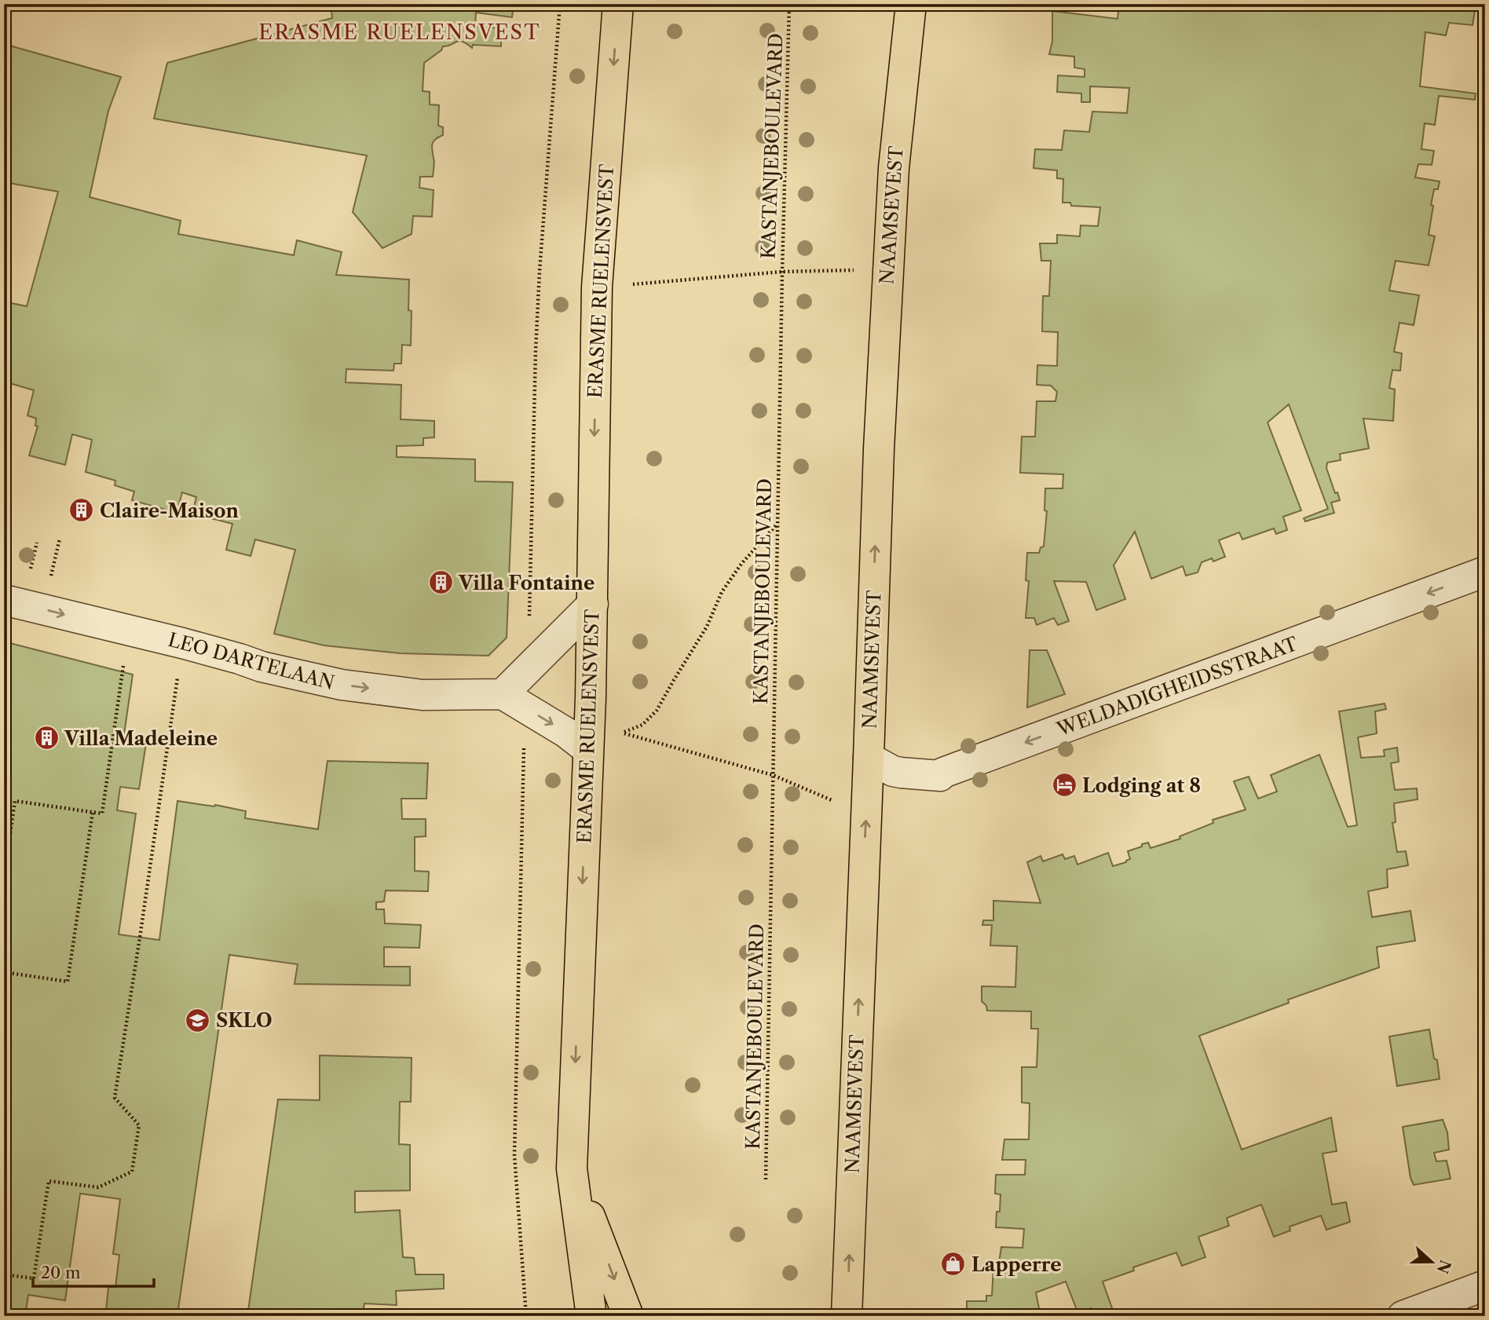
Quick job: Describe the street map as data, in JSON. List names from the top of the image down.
{
  "streets": {
    "main road": ["NAAMSEVEST", "ERASME RUELENSVEST"],
    "street": ["LEO DARTELAAN", "WELDADIGHEIDSSTRAAT"],
    "path": ["KASTANJEBOULEVARD"]
  },
  "crossings": [
    ["NAAMSEVEST", "WELDADIGHEIDSSTRAAT"]
  ],
  "one_way": [
    "NAAMSEVEST",
    "ERASME RUELENSVEST",
    "LEO DARTELAAN",
    "WELDADIGHEIDSSTRAAT"
  ],
  "districts": ["ERASME RUELENSVEST"],
  "places": {
    "building": ["Claire-Maison", "Villa Fontaine", "Villa Madeleine"],
    "hotel": ["Lodging at 8"],
    "school or university": ["SKLO"],
    "shop": ["Lapperre"]
  },
  "scale_bar": "20 m",
  "north": "right"
}
